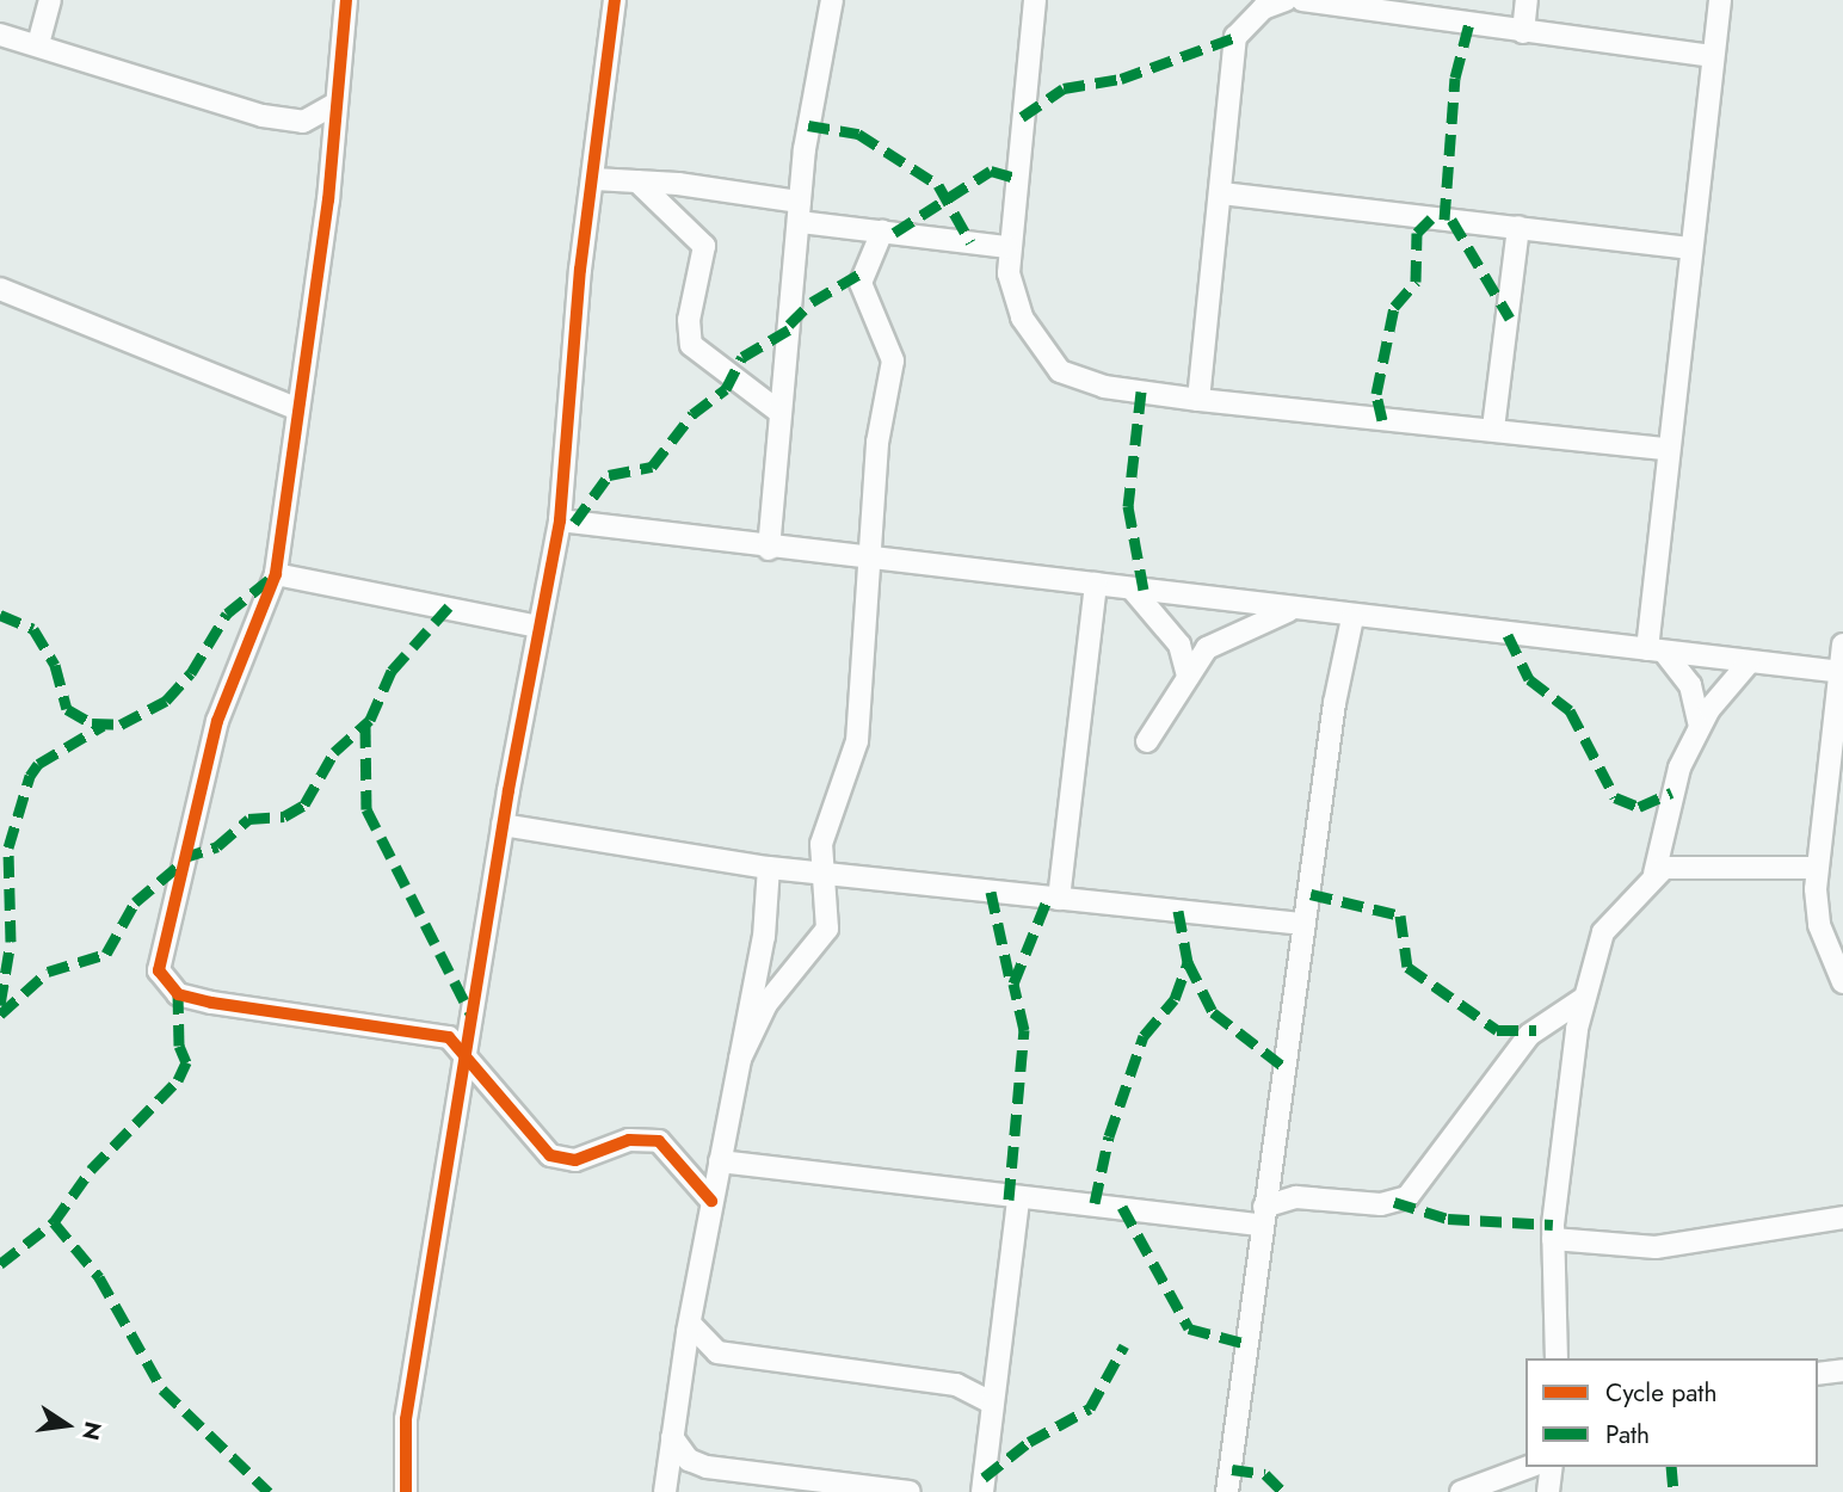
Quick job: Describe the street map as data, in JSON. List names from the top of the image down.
{
  "legend": ["Cycle path", "Path"],
  "north": "right"
}
